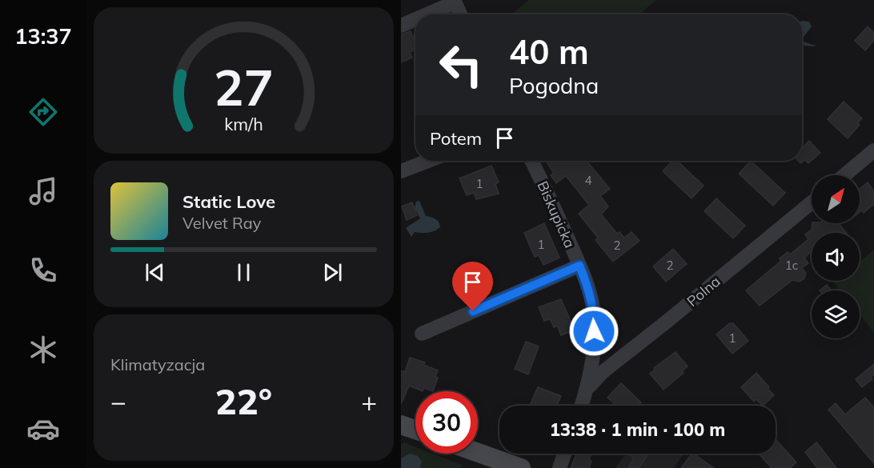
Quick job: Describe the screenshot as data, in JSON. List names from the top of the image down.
{
  "streets": {
    "street": ["Biskupicka", "Polna"]
  },
  "crossings": [
    ["Biskupicka", "Polna"]
  ],
  "house_numbers": [
    "4",
    "1",
    "1",
    "2",
    "2",
    "1c",
    "1"
  ],
  "north": "top right",
  "page": {
    "tabs": "13:37",
    "turn": ["40 m", "Pogodna"],
    "then": "Potem",
    "song": ["Static Love", "Velvet Ray"],
    "tile": "Klimatyzacja",
    "heat": ["−", "22°", "+"],
    "limit": "30",
    "trip": "13:38 · 1 min · 100 m",
    "gauge": ["27", "km/h"]
  }
}
